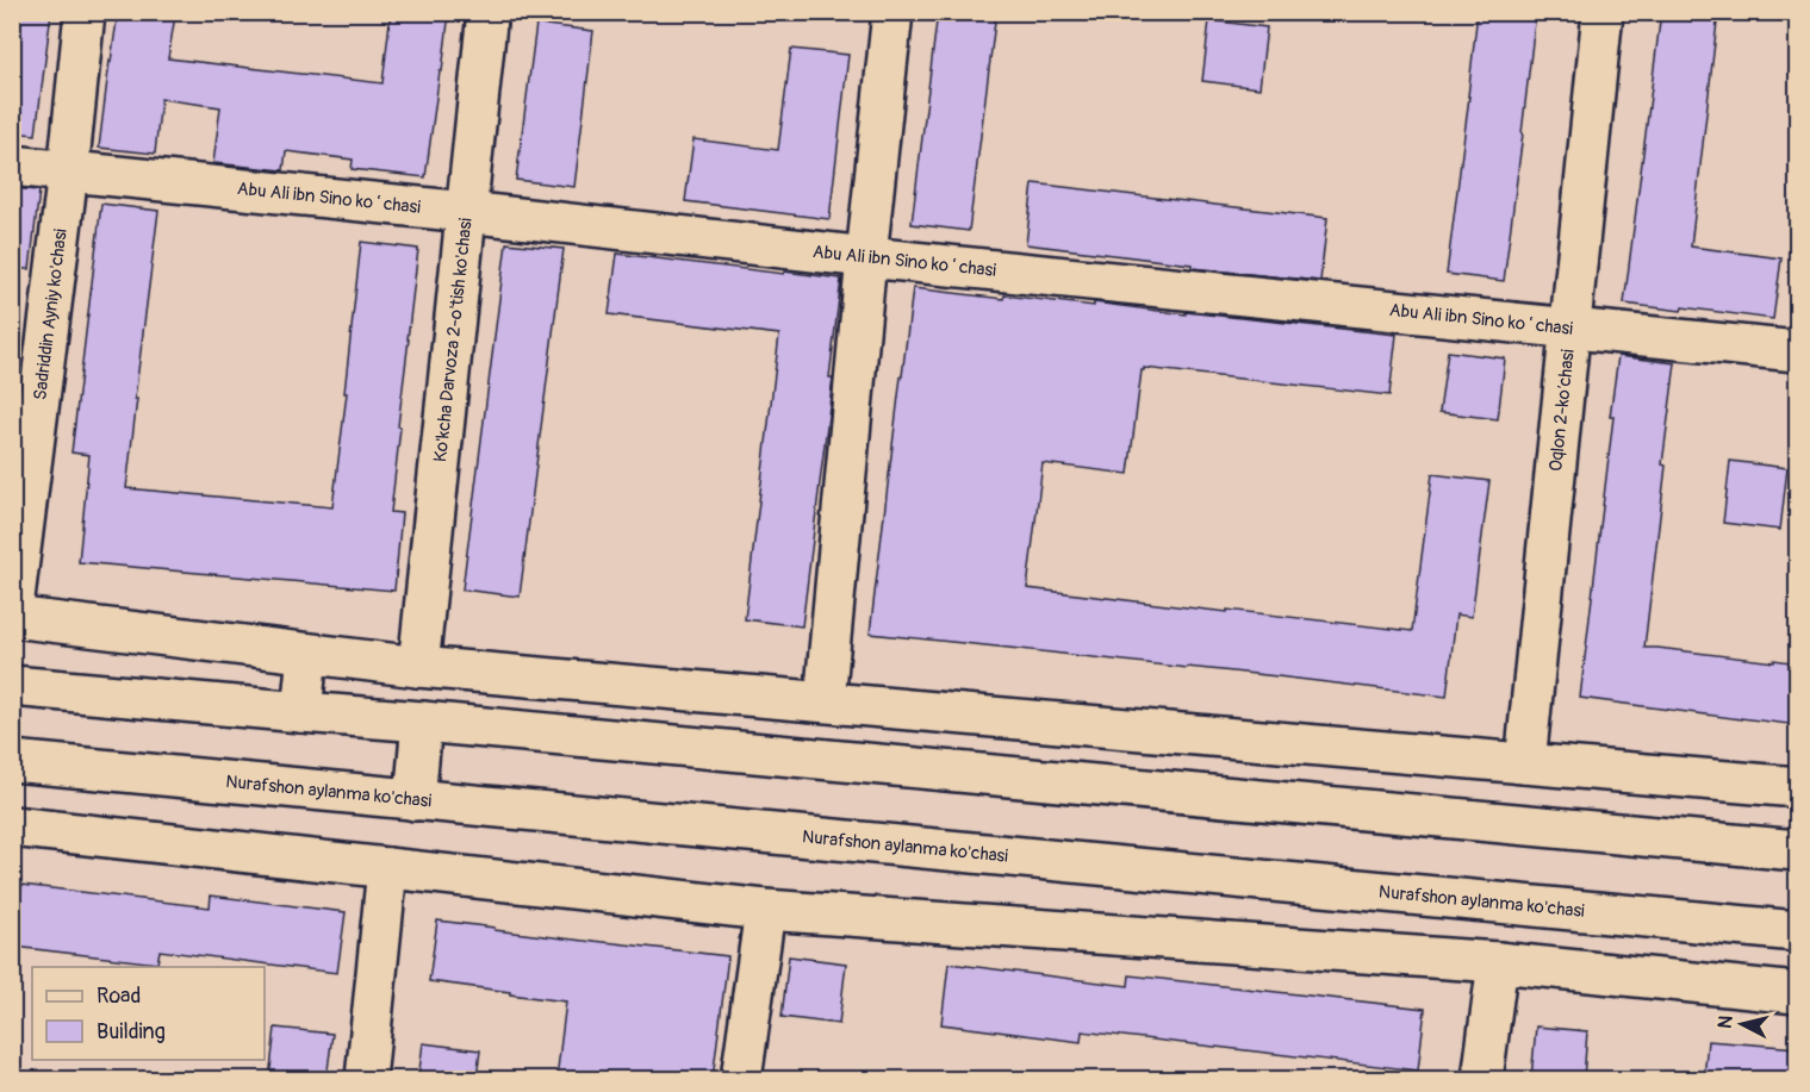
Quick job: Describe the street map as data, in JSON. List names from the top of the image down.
{
  "streets": {
    "street": [
      "Abu Ali ibn Sino koʻchasi",
      "Sadriddin Ayniy ko'chasi",
      "Ko'kcha Darvoza 2-o'tish ko'chasi",
      "Oqlon 2-ko‘chasi",
      "Nurafshon aylanma ko'chasi"
    ]
  },
  "crossings": [
    ["Abu Ali ibn Sino koʻchasi", "Sadriddin Ayniy ko'chasi"],
    ["Abu Ali ibn Sino koʻchasi", "Ko'kcha Darvoza 2-o'tish ko'chasi"],
    ["Abu Ali ibn Sino koʻchasi", "Oqlon 2-ko‘chasi"]
  ],
  "legend": ["Road", "Building"],
  "north": "left"
}
